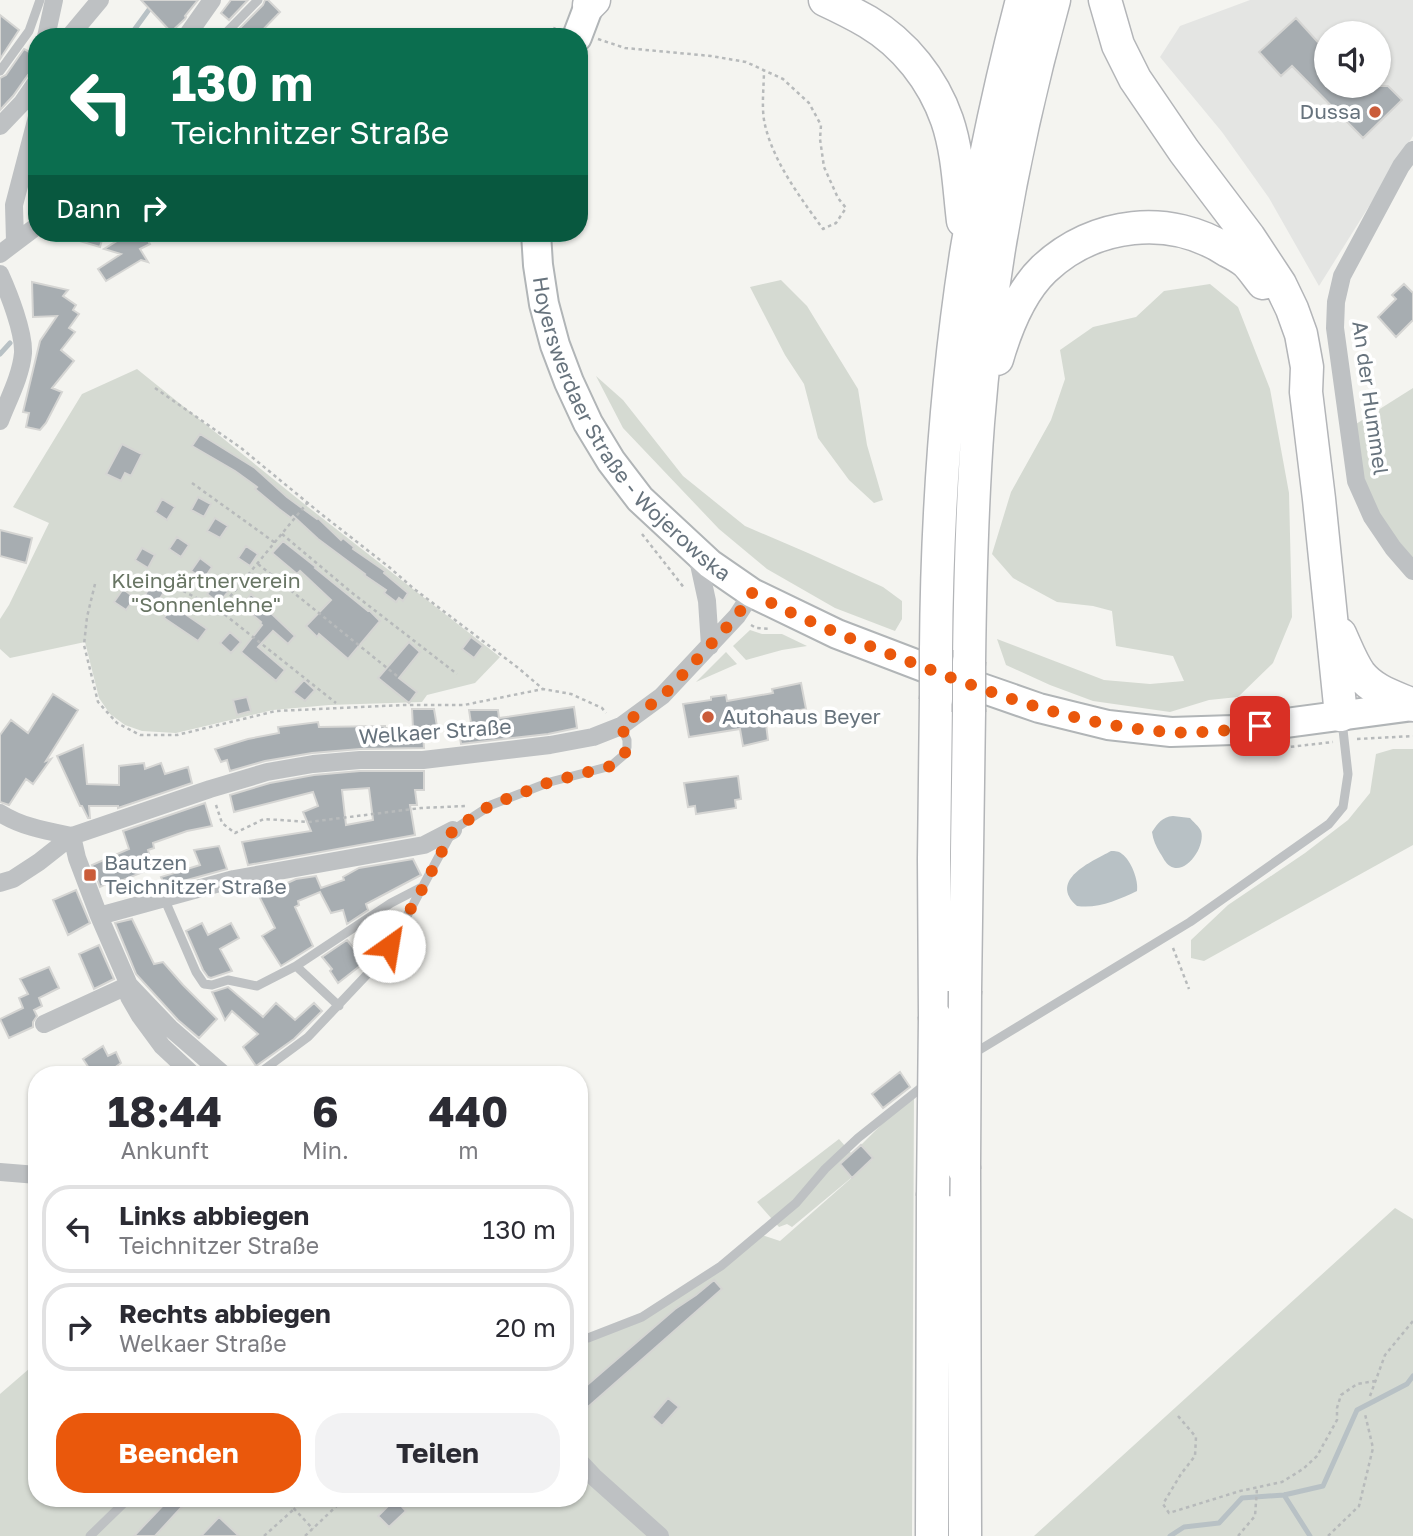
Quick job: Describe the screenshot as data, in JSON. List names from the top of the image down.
{
  "streets": {
    "main road": ["Hoyerswerdaer Straße - Wojerowska"],
    "street": ["An der Hummel", "Welkaer Straße"]
  },
  "crossings": [
    ["Hoyerswerdaer Straße - Wojerowska", "Welkaer Straße"]
  ],
  "parks": ["Kleingärtnerverein \"Sonnenlehne\""],
  "places": {
    "other": ["Dussa", "Autohaus Beyer"],
    "transit": ["Bautzen Teichnitzer Straße"]
  },
  "page": {
    "turn": ["130 m", "Teichnitzer Straße"],
    "then": "Dann",
    "eta": [
      "18:44",
      "Ankunft",
      "6",
      "Min.",
      "440",
      "m"
    ],
    "list": [
      {
        "name": "Links abbiegen",
        "note": "Teichnitzer Straße",
        "value": "130 m"
      },
      {
        "name": "Rechts abbiegen",
        "note": "Welkaer Straße",
        "value": "20 m"
      }
    ],
    "buttons": ["Beenden", "Teilen"]
  }
}
